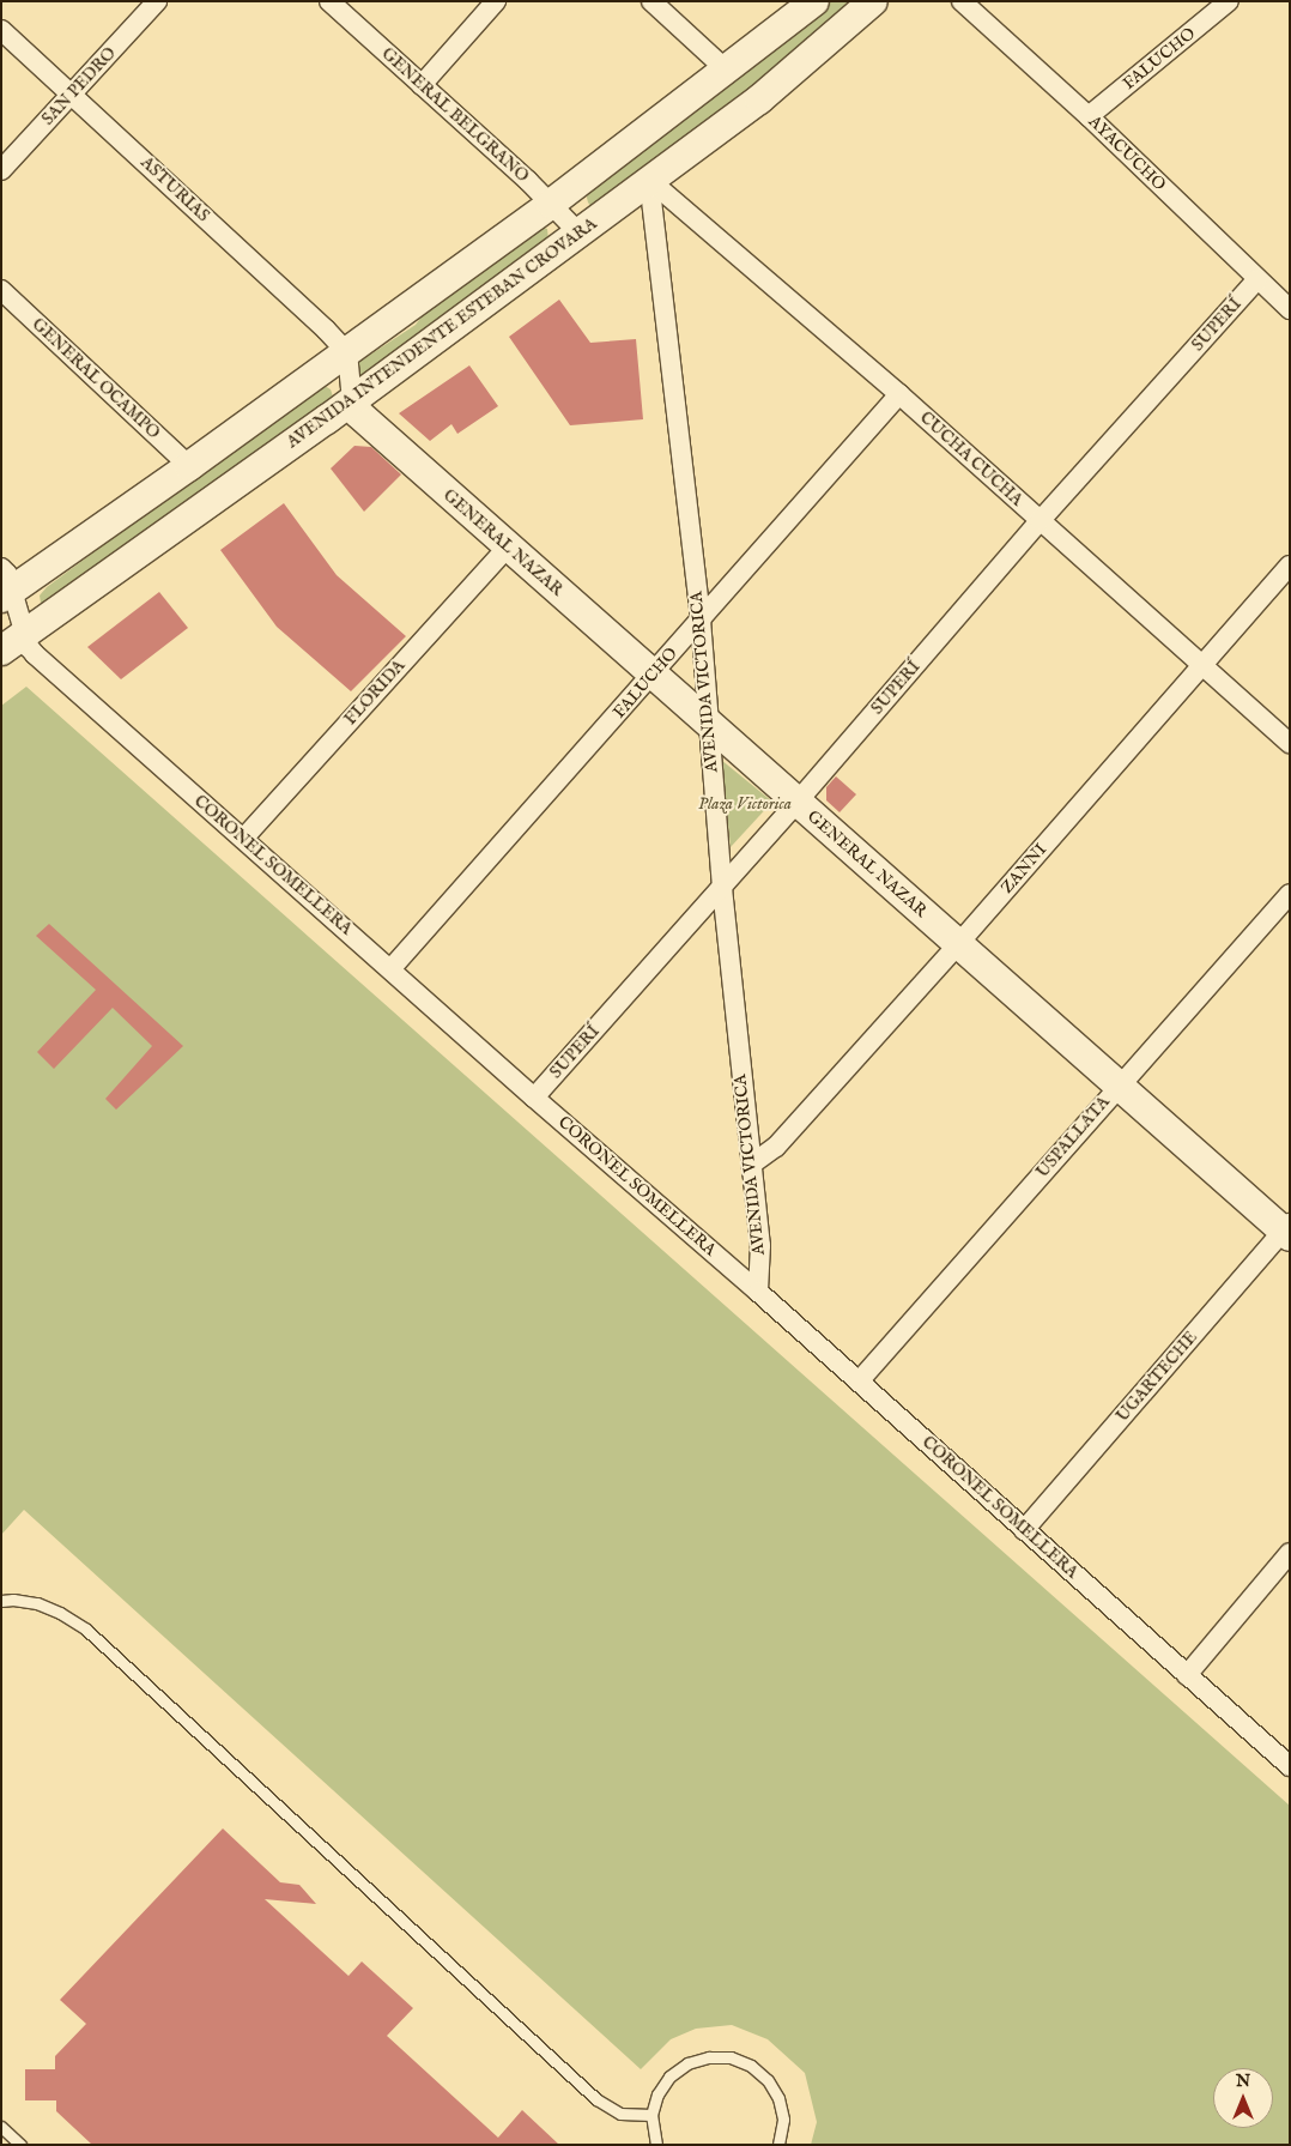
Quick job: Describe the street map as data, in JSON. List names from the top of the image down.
{
  "streets": {
    "main road": ["AVENIDA INTENDENTE ESTEBAN CROVARA", "GENERAL NAZAR"],
    "street": [
      "FALUCHO",
      "SAN PEDRO",
      "GENERAL BELGRANO",
      "AYACUCHO",
      "ASTURIAS",
      "SUPERÍ",
      "GENERAL OCAMPO",
      "CUCHA CUCHA",
      "AVENIDA VICTORICA",
      "FLORIDA",
      "CORONEL SOMELLERA",
      "ZANNI",
      "USPALLATA",
      "UGARTECHE"
    ]
  },
  "crossings": [
    ["FALUCHO", "AYACUCHO"],
    ["FALUCHO", "CUCHA CUCHA"],
    ["FALUCHO", "GENERAL NAZAR"],
    ["FALUCHO", "AVENIDA VICTORICA"],
    ["FALUCHO", "CORONEL SOMELLERA"],
    ["SAN PEDRO", "ASTURIAS"],
    ["GENERAL BELGRANO", "AVENIDA INTENDENTE ESTEBAN CROVARA"],
    ["AYACUCHO", "SUPERÍ"],
    ["SUPERÍ", "CUCHA CUCHA"],
    ["SUPERÍ", "GENERAL NAZAR"],
    ["SUPERÍ", "AVENIDA VICTORICA"],
    ["SUPERÍ", "CORONEL SOMELLERA"],
    ["AVENIDA INTENDENTE ESTEBAN CROVARA", "CUCHA CUCHA"],
    ["AVENIDA INTENDENTE ESTEBAN CROVARA", "GENERAL NAZAR"],
    ["AVENIDA INTENDENTE ESTEBAN CROVARA", "AVENIDA VICTORICA"],
    ["AVENIDA INTENDENTE ESTEBAN CROVARA", "CORONEL SOMELLERA"],
    ["CUCHA CUCHA", "AVENIDA VICTORICA"],
    ["CUCHA CUCHA", "ZANNI"],
    ["GENERAL NAZAR", "AVENIDA VICTORICA"],
    ["GENERAL NAZAR", "FLORIDA"],
    ["GENERAL NAZAR", "ZANNI"],
    ["GENERAL NAZAR", "USPALLATA"],
    ["GENERAL NAZAR", "UGARTECHE"],
    ["AVENIDA VICTORICA", "CORONEL SOMELLERA"],
    ["AVENIDA VICTORICA", "ZANNI"],
    ["FLORIDA", "CORONEL SOMELLERA"],
    ["CORONEL SOMELLERA", "USPALLATA"],
    ["CORONEL SOMELLERA", "UGARTECHE"]
  ],
  "parks": ["Plaza Victorica"],
  "north": "top"
}
